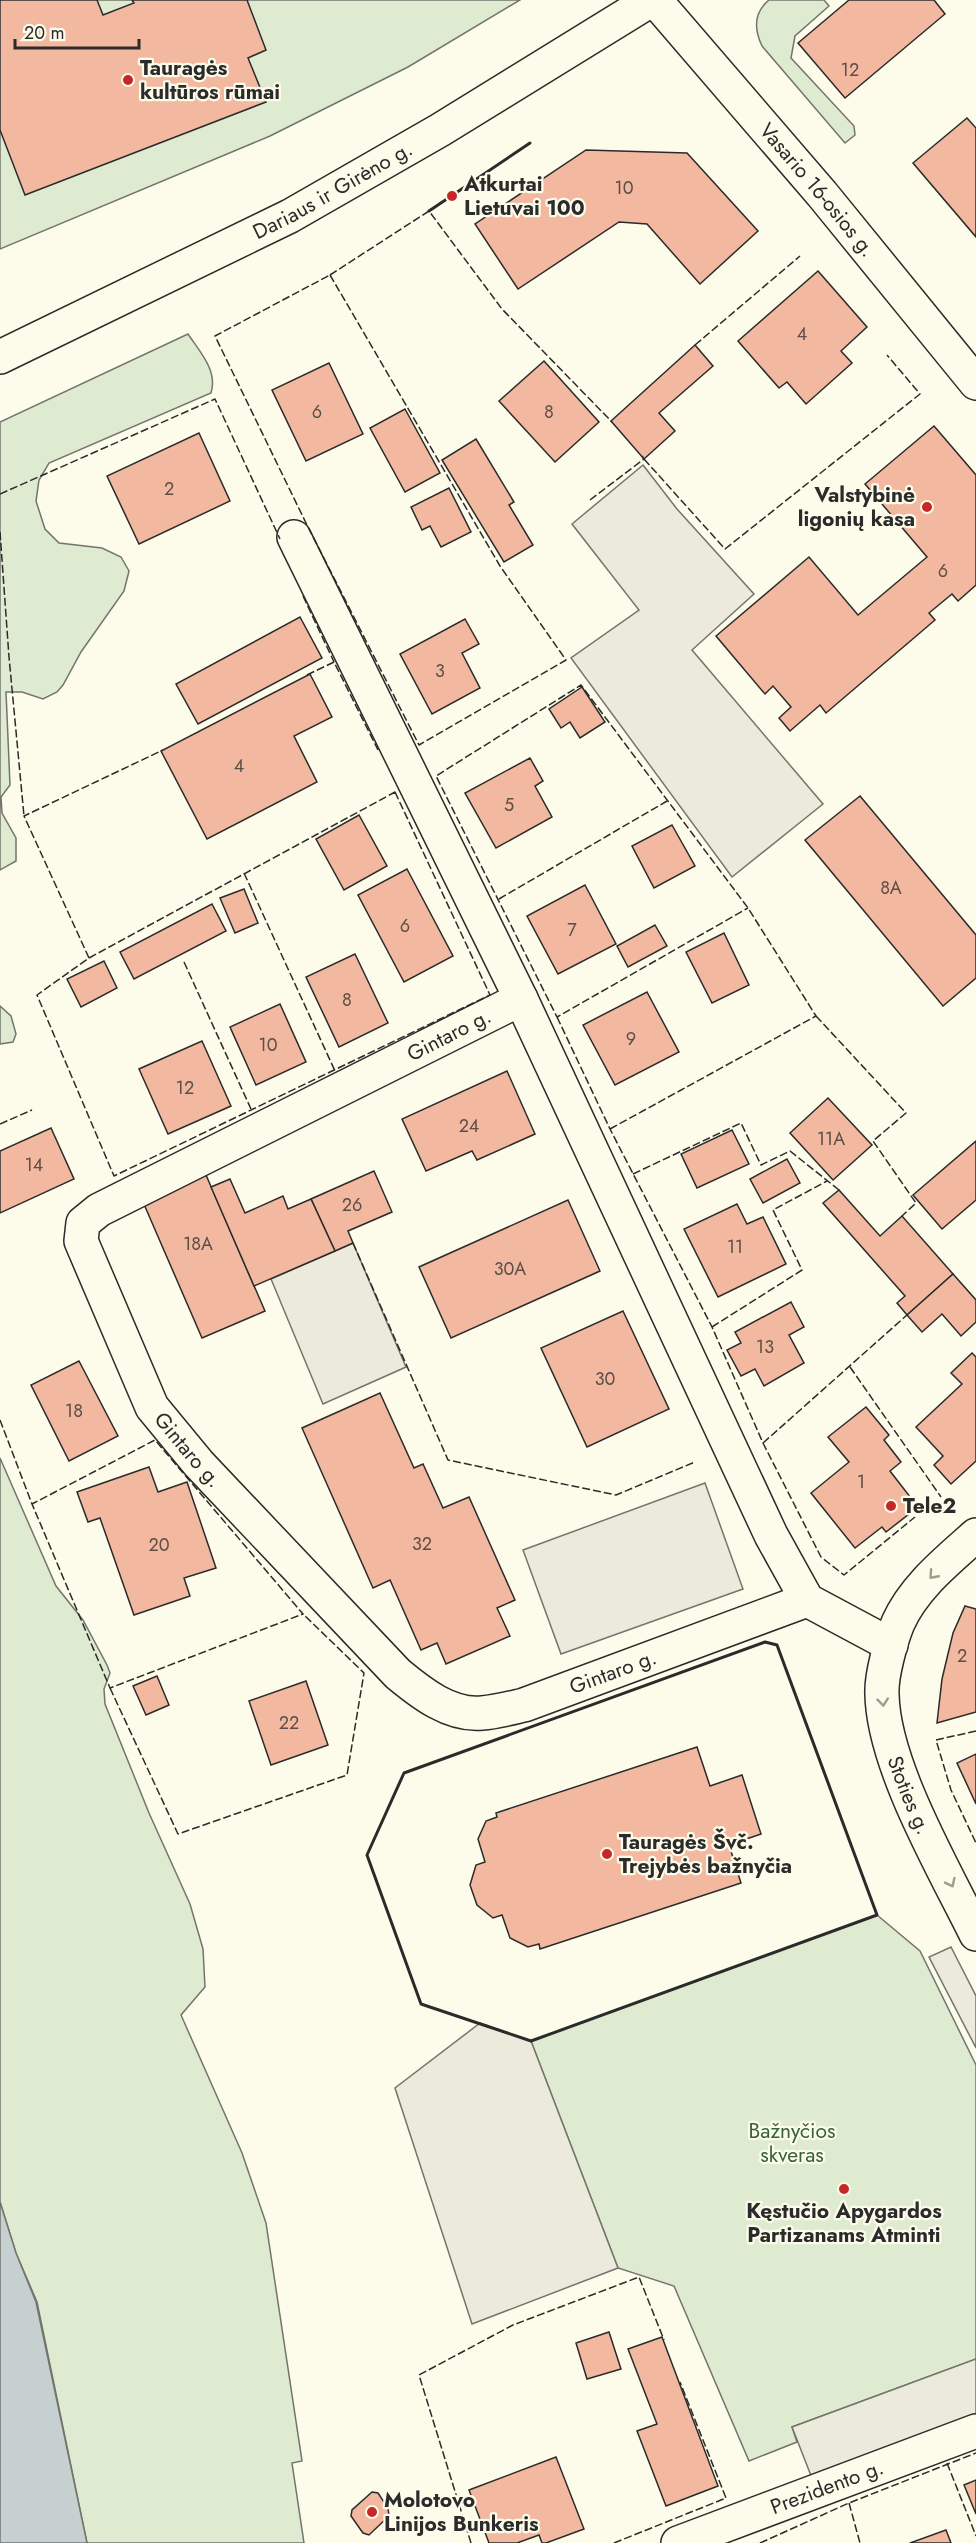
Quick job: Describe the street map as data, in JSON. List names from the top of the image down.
{
  "streets": {
    "main road": [
      "Dariaus ir Girėno g.",
      "Vasario 16-osios g.",
      "Gintaro g.",
      "Stoties g.",
      "Prezidento g."
    ]
  },
  "crossings": [
    ["Dariaus ir Girėno g.", "Vasario 16-osios g."]
  ],
  "parks": ["Bažnyčios skveras"],
  "places": [
    "Tauragės kultūros rūmai",
    "Atkurtai Lietuvai 100",
    "Valstybinė ligonių kasa",
    "Tele2",
    "Tauragės Švč. Trejybės bažnyčia",
    "Kęstučio Apygardos Partizanams Atminti",
    "Molotovo Linijos Bunkeris"
  ],
  "house_numbers": [
    "12",
    "10",
    "4",
    "6",
    "8",
    "2",
    "6",
    "3",
    "4",
    "5",
    "8A",
    "6",
    "7",
    "8",
    "9",
    "10",
    "12",
    "24",
    "11A",
    "14",
    "26",
    "18A",
    "11",
    "30A",
    "13",
    "30",
    "18",
    "1",
    "32",
    "20",
    "2",
    "22"
  ],
  "scale_bar": "20 m"
}
